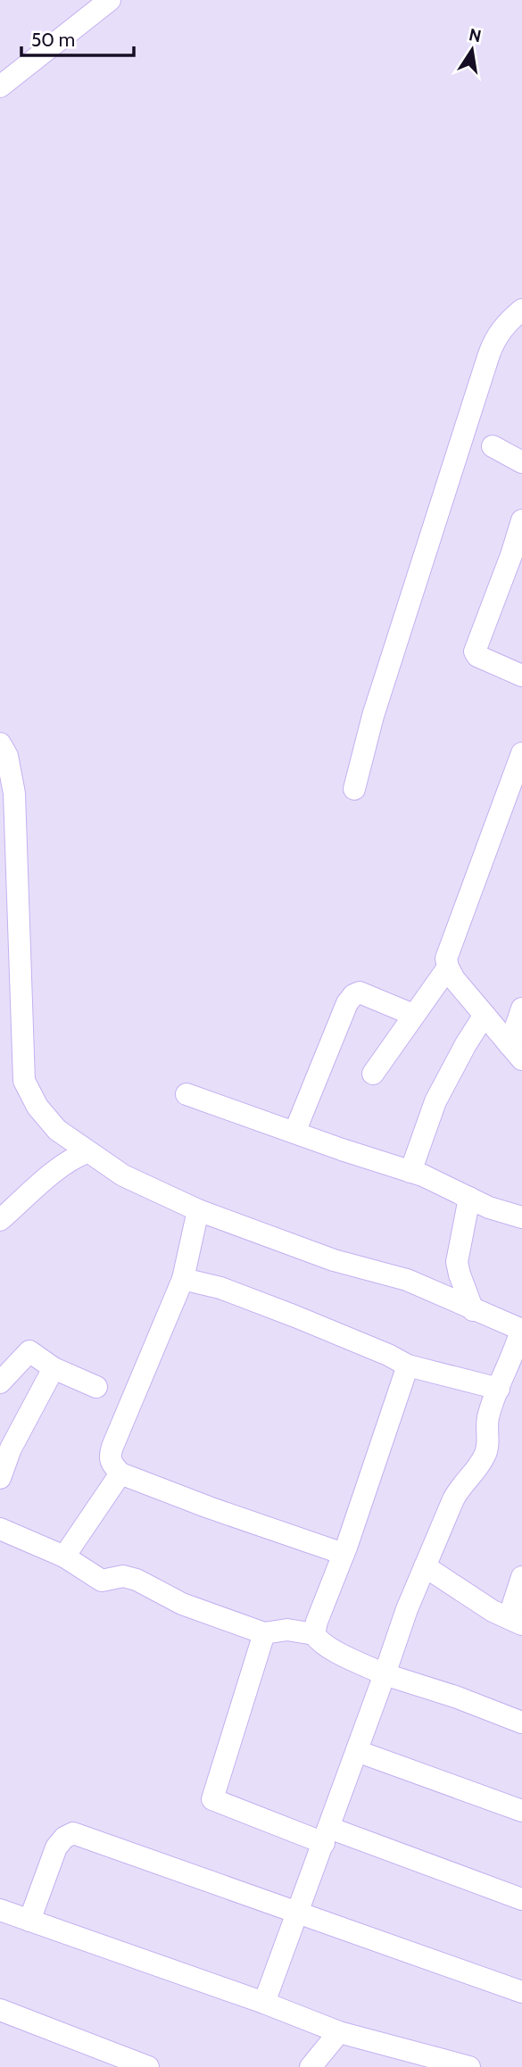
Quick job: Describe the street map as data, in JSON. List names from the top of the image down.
{
  "scale_bar": "50 m",
  "north": "top"
}
